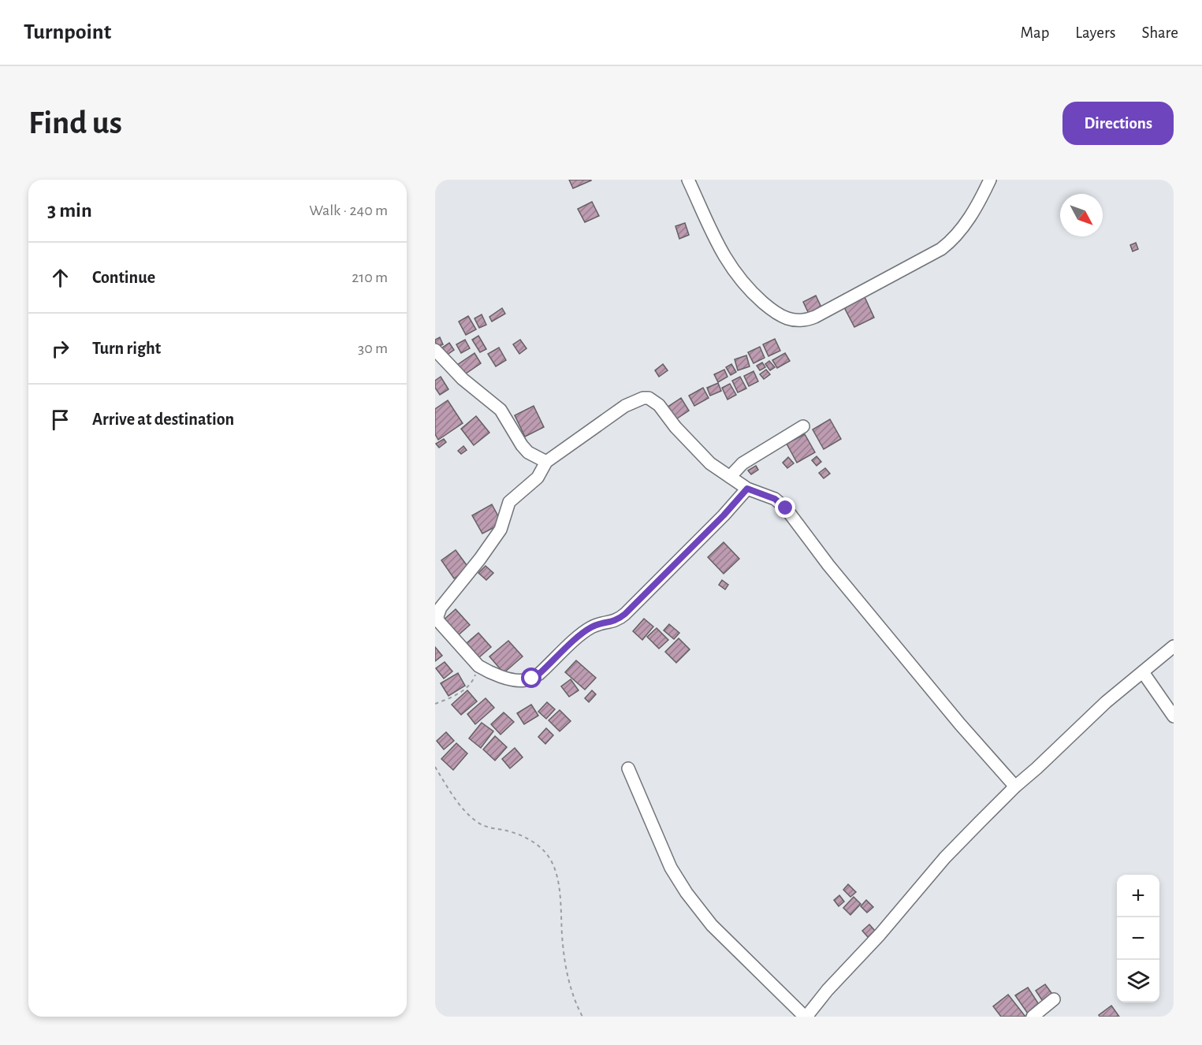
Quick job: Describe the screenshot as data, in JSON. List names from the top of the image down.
{
  "north": "bottom right",
  "page": {
    "header": "Turnpoint",
    "nav": ["Map", "Layers", "Share"],
    "buttons": "Directions",
    "title": "Find us",
    "heading": ["3 min", "Walk · 240 m"],
    "list": [
      ["Continue", "210 m"],
      ["Turn right", "30 m"],
      "Arrive at destination"
    ],
    "map_buttons": ["+", "−"]
  }
}
